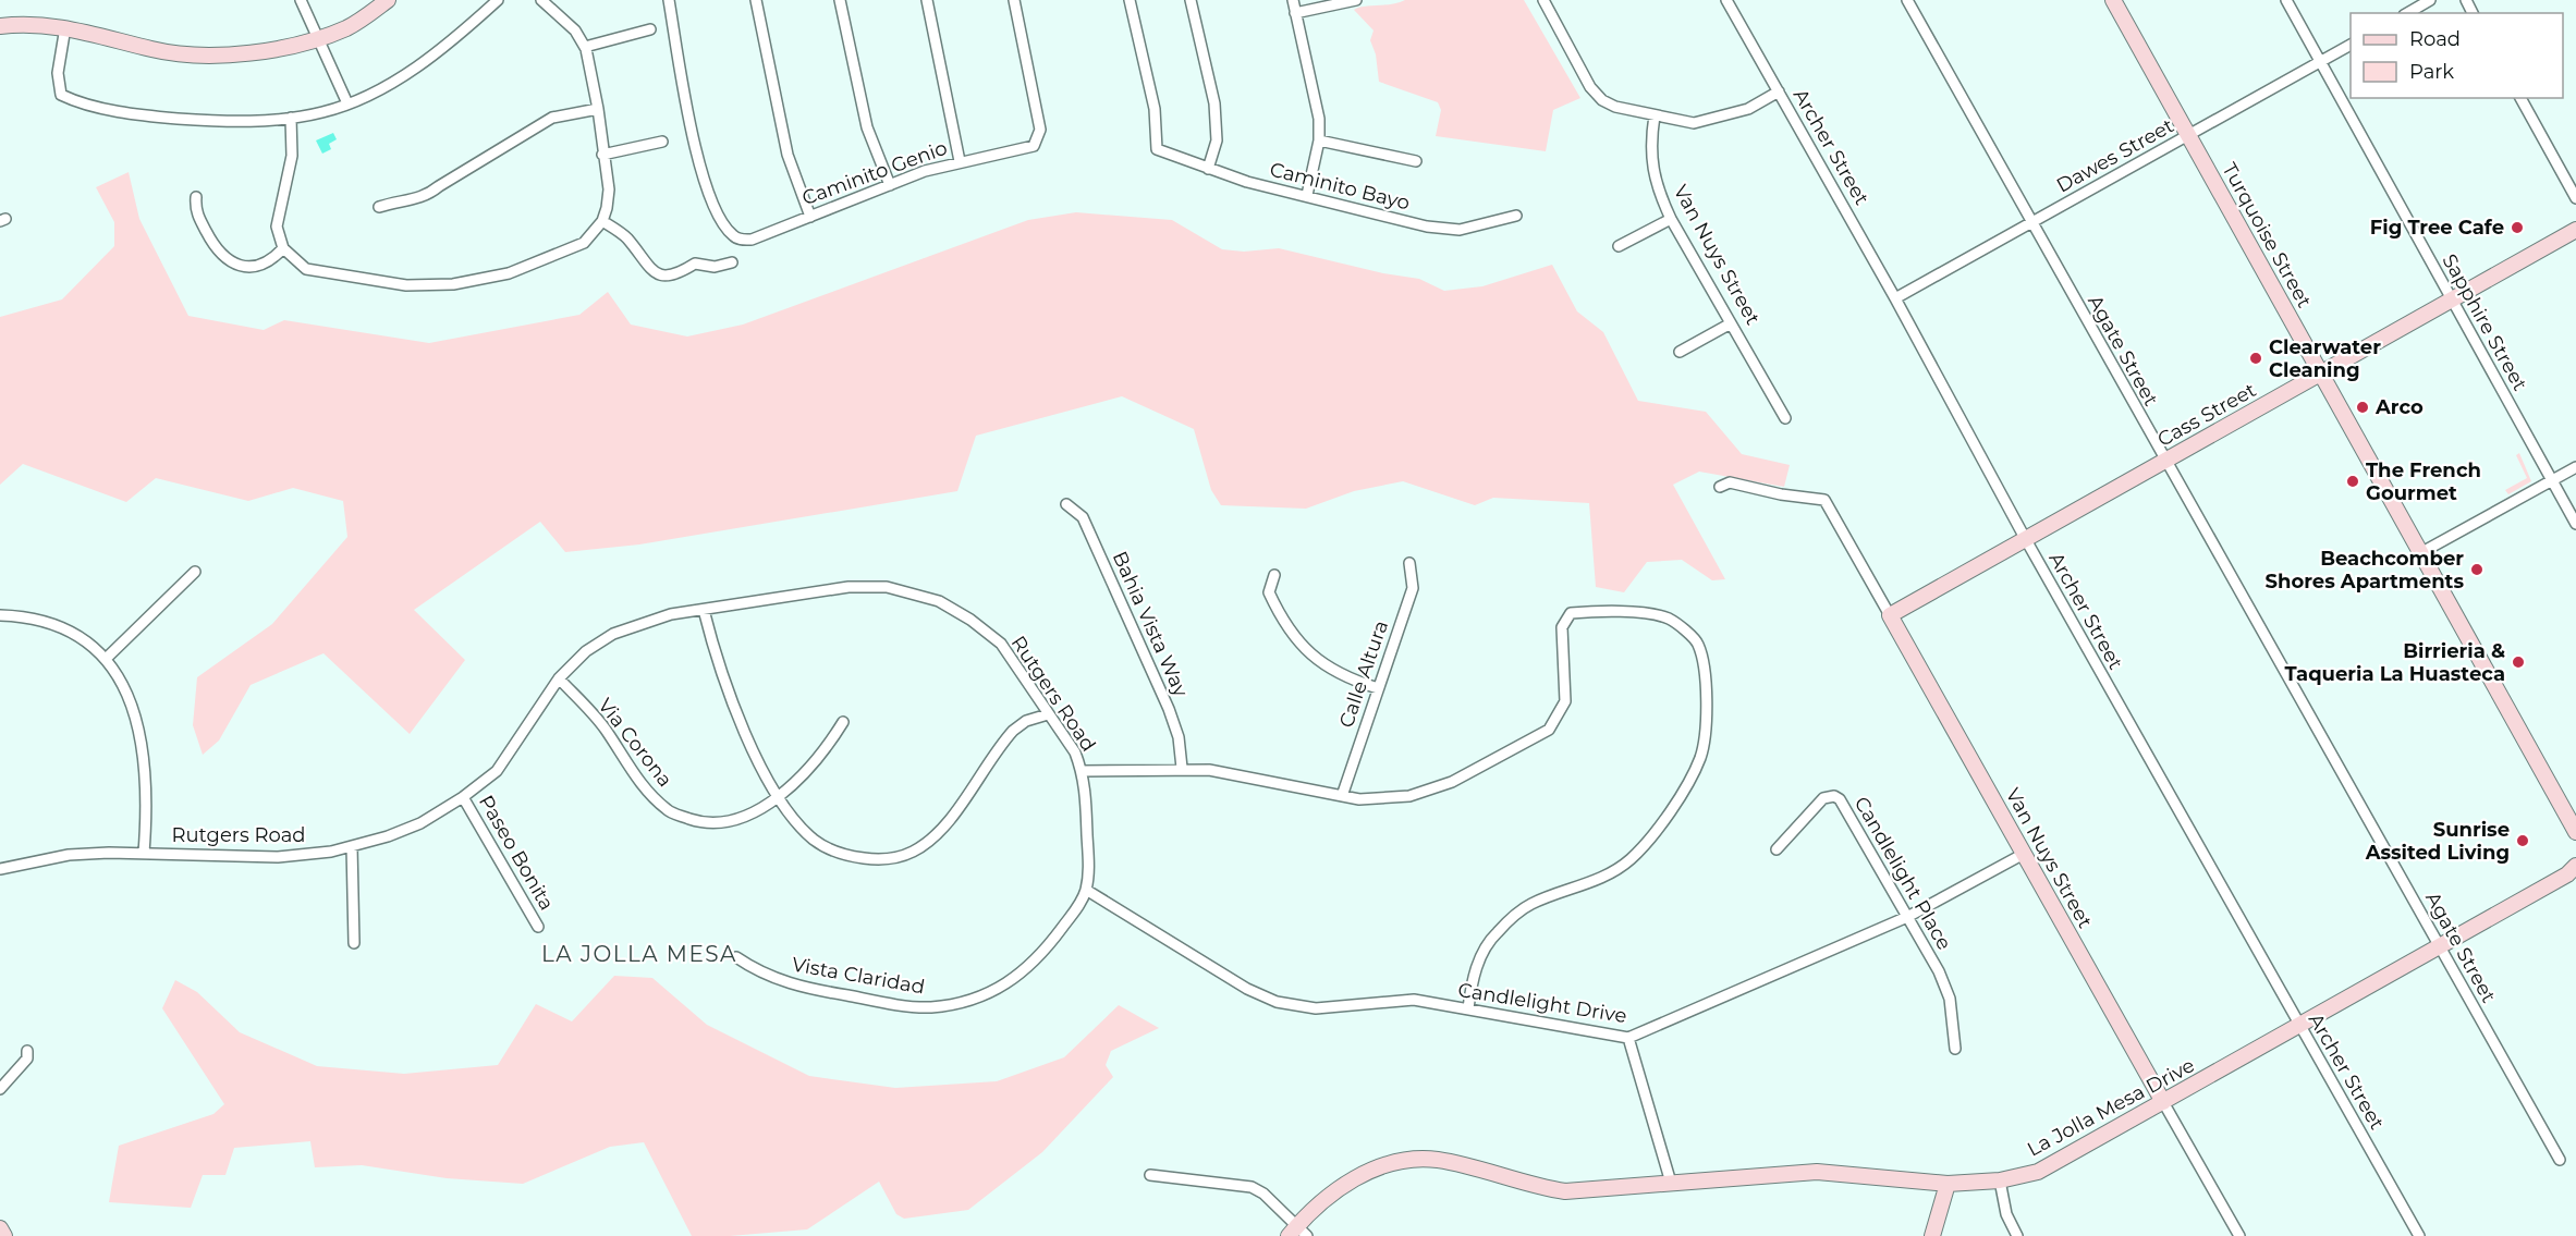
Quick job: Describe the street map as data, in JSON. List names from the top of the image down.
{
  "streets": {
    "street": [
      "Archer Street",
      "Dawes Street",
      "Caminito Genio",
      "Caminito Bayo",
      "Turquoise Street",
      "Van Nuys Street",
      "Sapphire Street",
      "Agate Street",
      "Cass Street",
      "Bahia Vista Way",
      "Calle Altura",
      "Rutgers Road",
      "Via Corona",
      "Paseo Bonita",
      "Candlelight Place",
      "Vista Claridad",
      "Candlelight Drive",
      "La Jolla Mesa Drive"
    ]
  },
  "crossings": [
    ["Archer Street", "Dawes Street"],
    ["Archer Street", "Cass Street"],
    ["Archer Street", "La Jolla Mesa Drive"],
    ["Dawes Street", "Turquoise Street"],
    ["Dawes Street", "Sapphire Street"],
    ["Dawes Street", "Agate Street"],
    ["Turquoise Street", "Cass Street"],
    ["Van Nuys Street", "Cass Street"],
    ["Van Nuys Street", "Candlelight Drive"],
    ["Van Nuys Street", "La Jolla Mesa Drive"],
    ["Sapphire Street", "Cass Street"],
    ["Agate Street", "Cass Street"],
    ["Agate Street", "La Jolla Mesa Drive"],
    ["Bahia Vista Way", "Rutgers Road"],
    ["Calle Altura", "Rutgers Road"],
    ["Rutgers Road", "Via Corona"],
    ["Rutgers Road", "Paseo Bonita"],
    ["Rutgers Road", "Vista Claridad"],
    ["Rutgers Road", "Candlelight Drive"],
    ["Candlelight Place", "Candlelight Drive"],
    ["Vista Claridad", "Candlelight Drive"]
  ],
  "districts": ["LA JOLLA MESA"],
  "places": [
    "Fig Tree Cafe",
    "Clearwater Cleaning",
    "Arco",
    "The French Gourmet",
    "Beachcomber Shores Apartments",
    "Birrieria & Taqueria La Huasteca",
    "Sunrise Assited Living"
  ],
  "legend": ["Road", "Park"]
}
